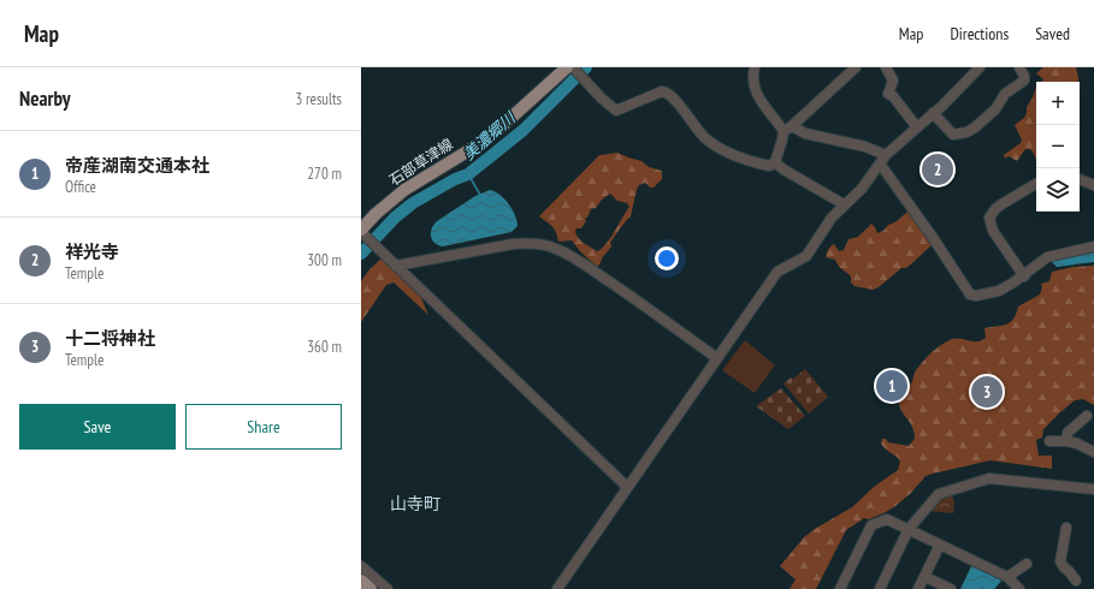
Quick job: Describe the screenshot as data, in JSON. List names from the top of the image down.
{
  "streets": {
    "main road": ["石部草津線"]
  },
  "districts": ["山寺町"],
  "water": ["美濃郷川"],
  "page": {
    "header": "Map",
    "nav": ["Map", "Directions", "Saved"],
    "heading": ["Nearby", "3 results"],
    "map_buttons": ["+", "−"],
    "list": [
      {
        "mark": "1",
        "name": "帝産湖南交通本社",
        "note": "Office",
        "value": "270 m"
      },
      {
        "mark": "2",
        "name": "祥光寺",
        "note": "Temple",
        "value": "300 m"
      },
      {
        "mark": "3",
        "name": "十二将神社",
        "note": "Temple",
        "value": "360 m"
      }
    ],
    "pins": ["2", "1", "3"],
    "buttons": ["Save", "Share"]
  }
}
